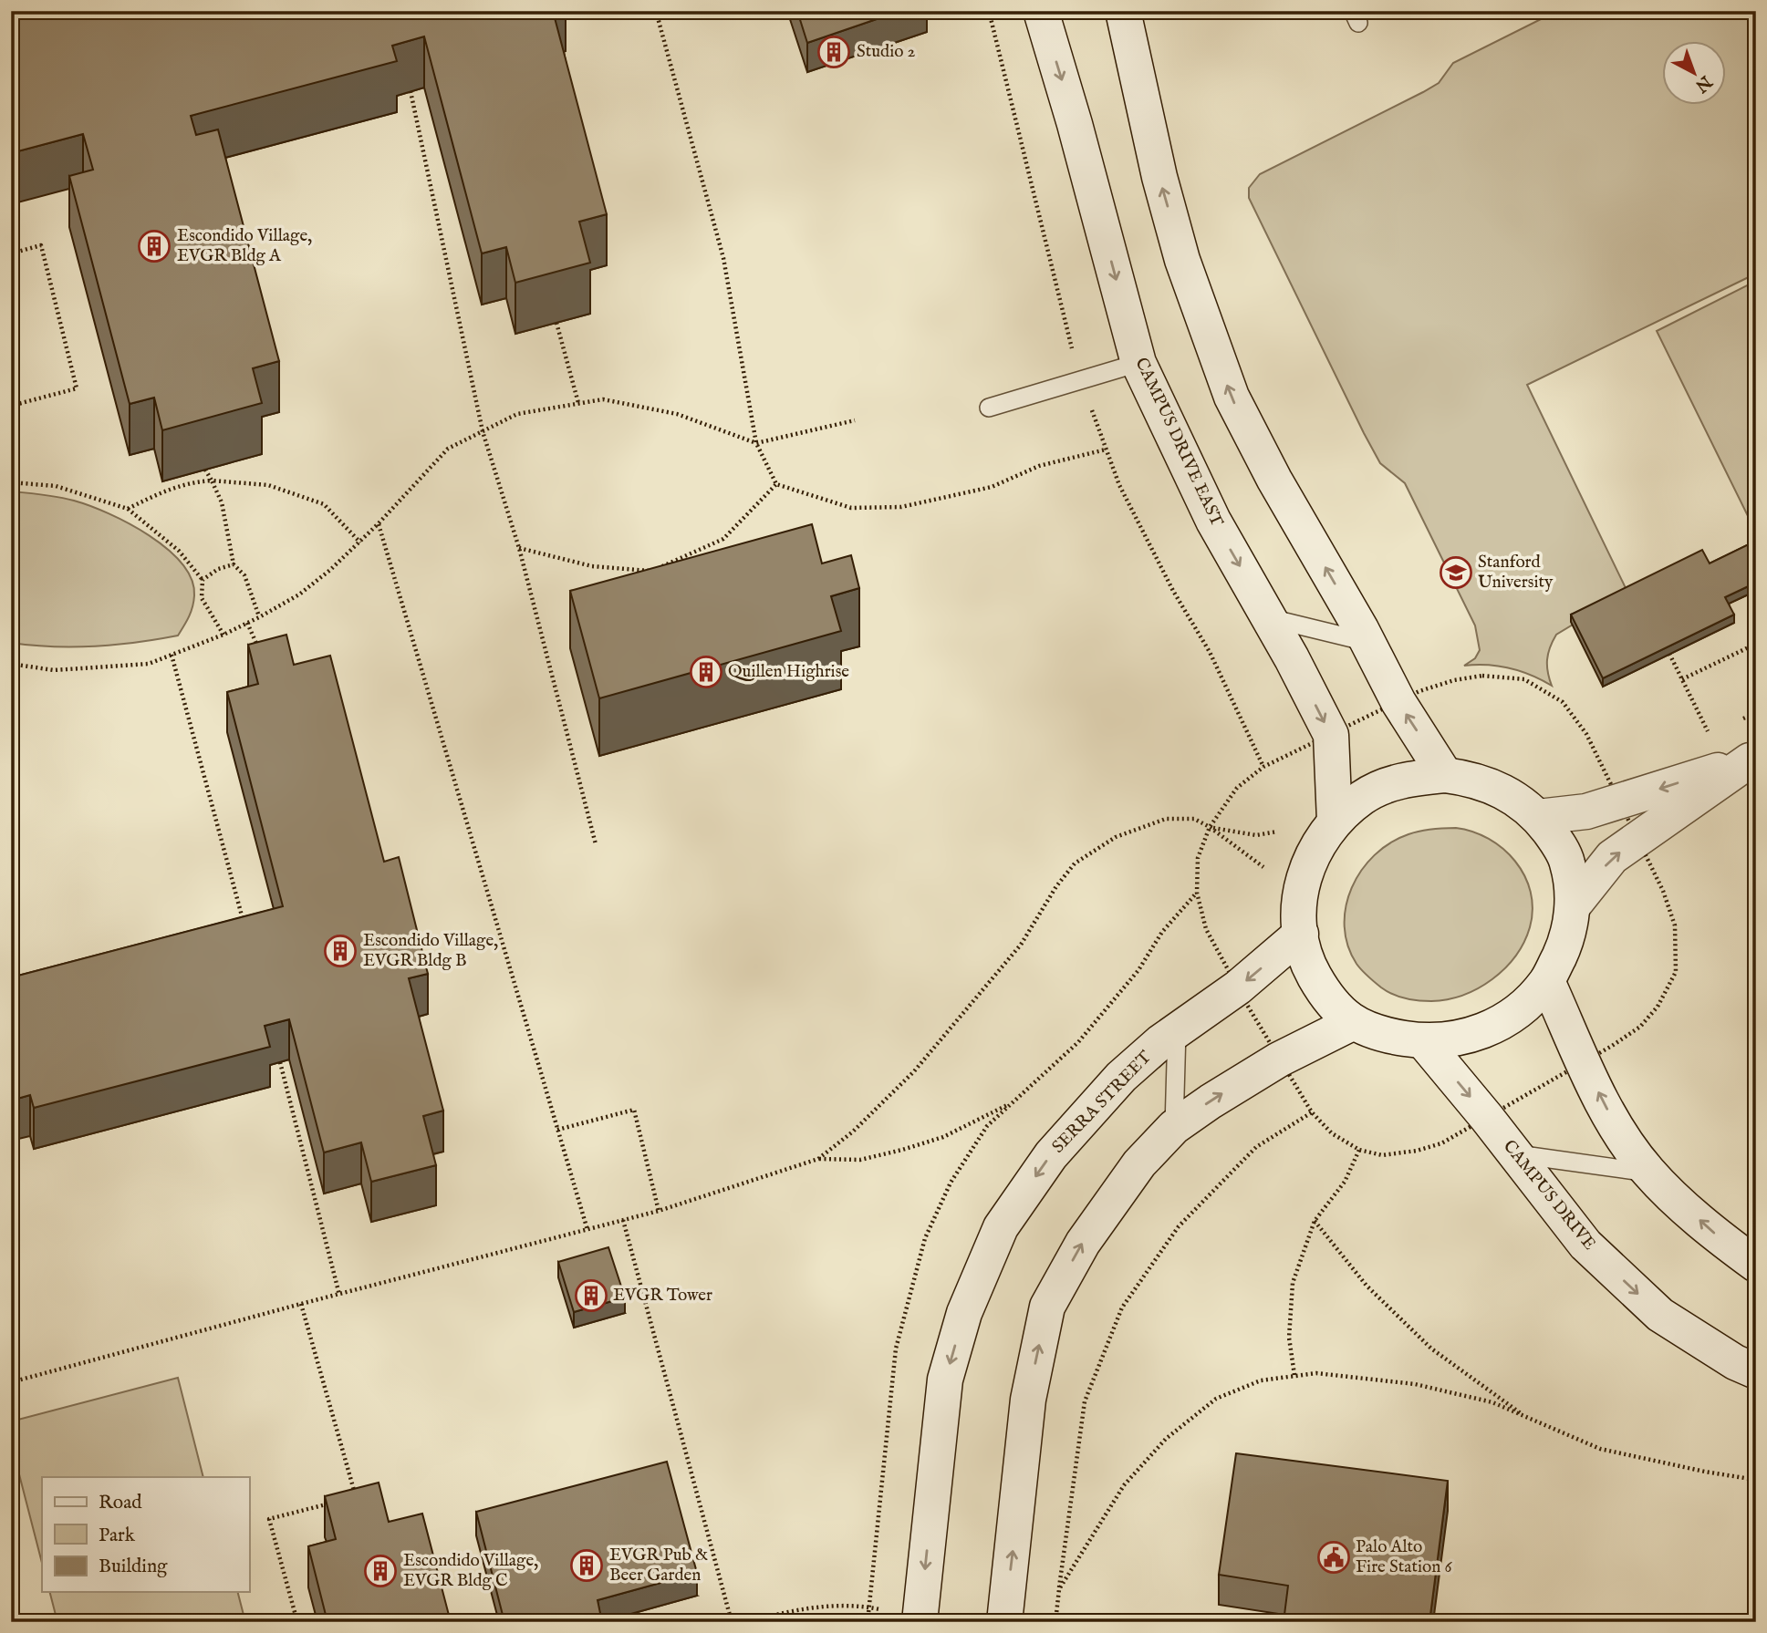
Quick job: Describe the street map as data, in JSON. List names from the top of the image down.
{
  "streets": {
    "street": ["CAMPUS DRIVE EAST", "SERRA STREET", "CAMPUS DRIVE"]
  },
  "places": {
    "building": [
      "Studio 2",
      "Escondido Village, EVGR Bldg A",
      "Quillen Highrise",
      "Escondido Village, EVGR Bldg B",
      "EVGR Tower",
      "EVGR Pub & Beer Garden",
      "Escondido Village, EVGR Bldg C"
    ],
    "school or university": ["Stanford University"],
    "public building": ["Palo Alto Fire Station 6"]
  },
  "legend": ["Road", "Park", "Building"],
  "north": "bottom right"
}
